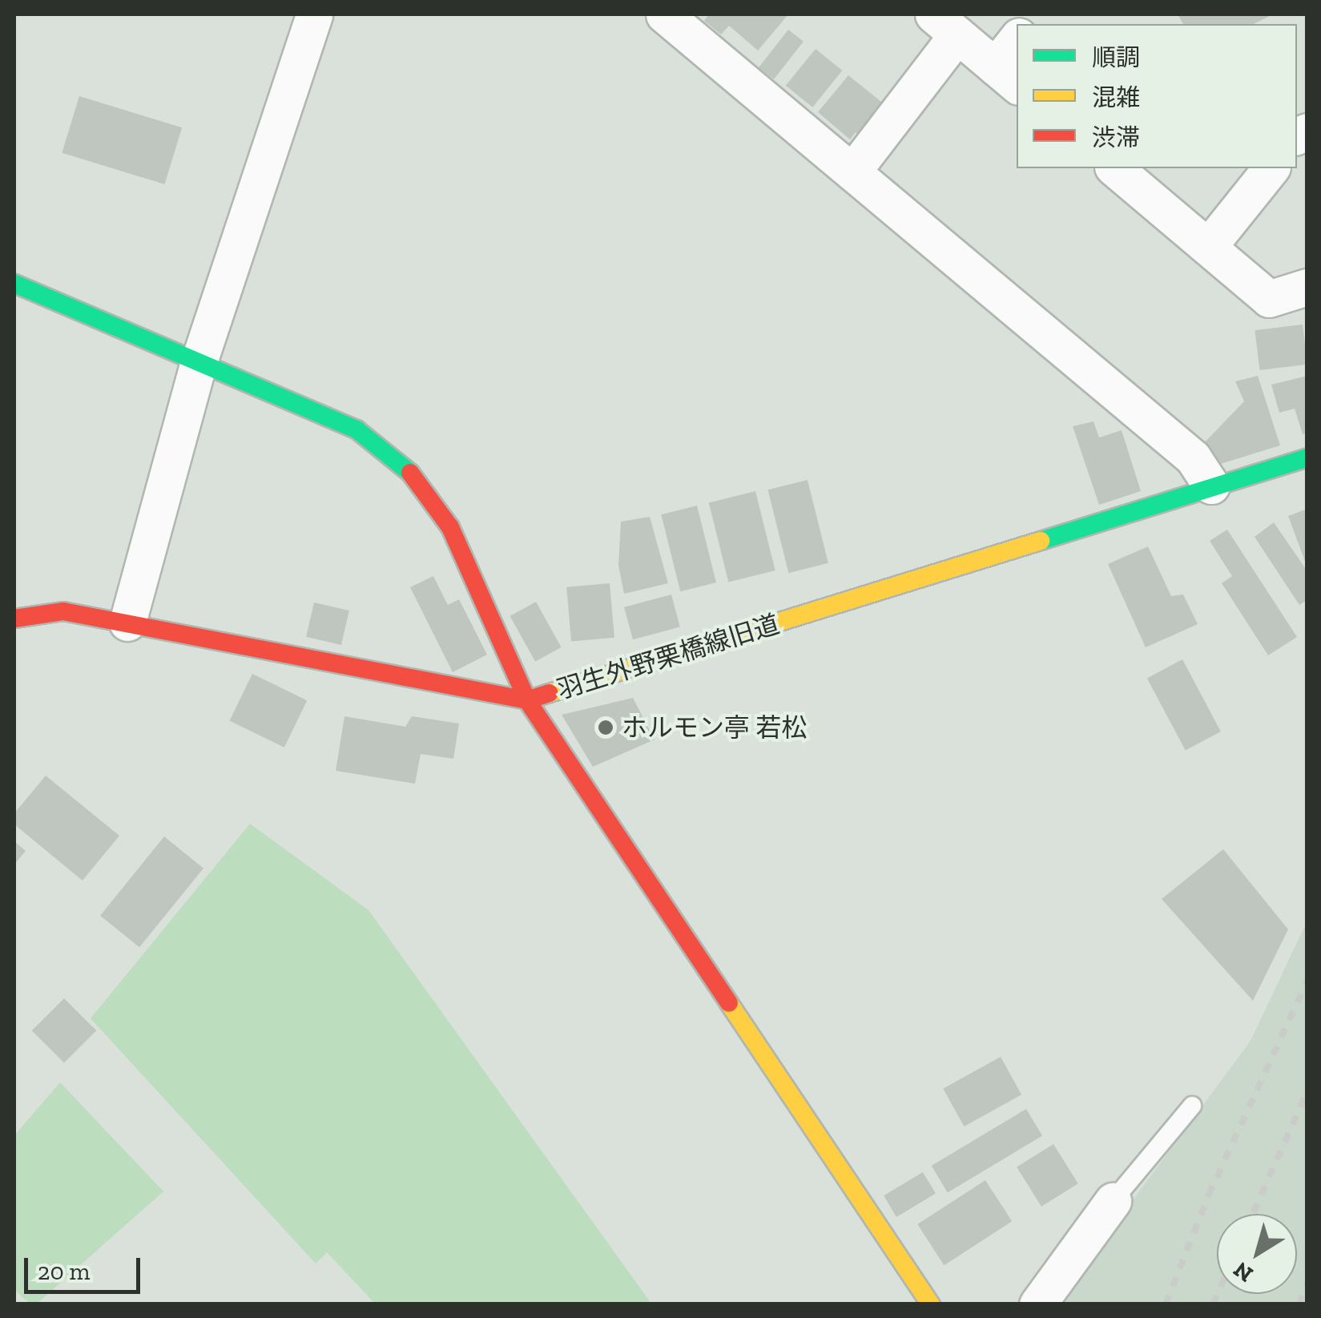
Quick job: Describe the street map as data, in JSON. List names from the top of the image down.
{
  "streets": {
    "street": ["羽生外野栗橋線旧道"]
  },
  "places": ["ホルモン亭 若松"],
  "legend": ["順調", "混雑", "渋滞"],
  "scale_bar": "20 m",
  "north": "bottom left"
}
